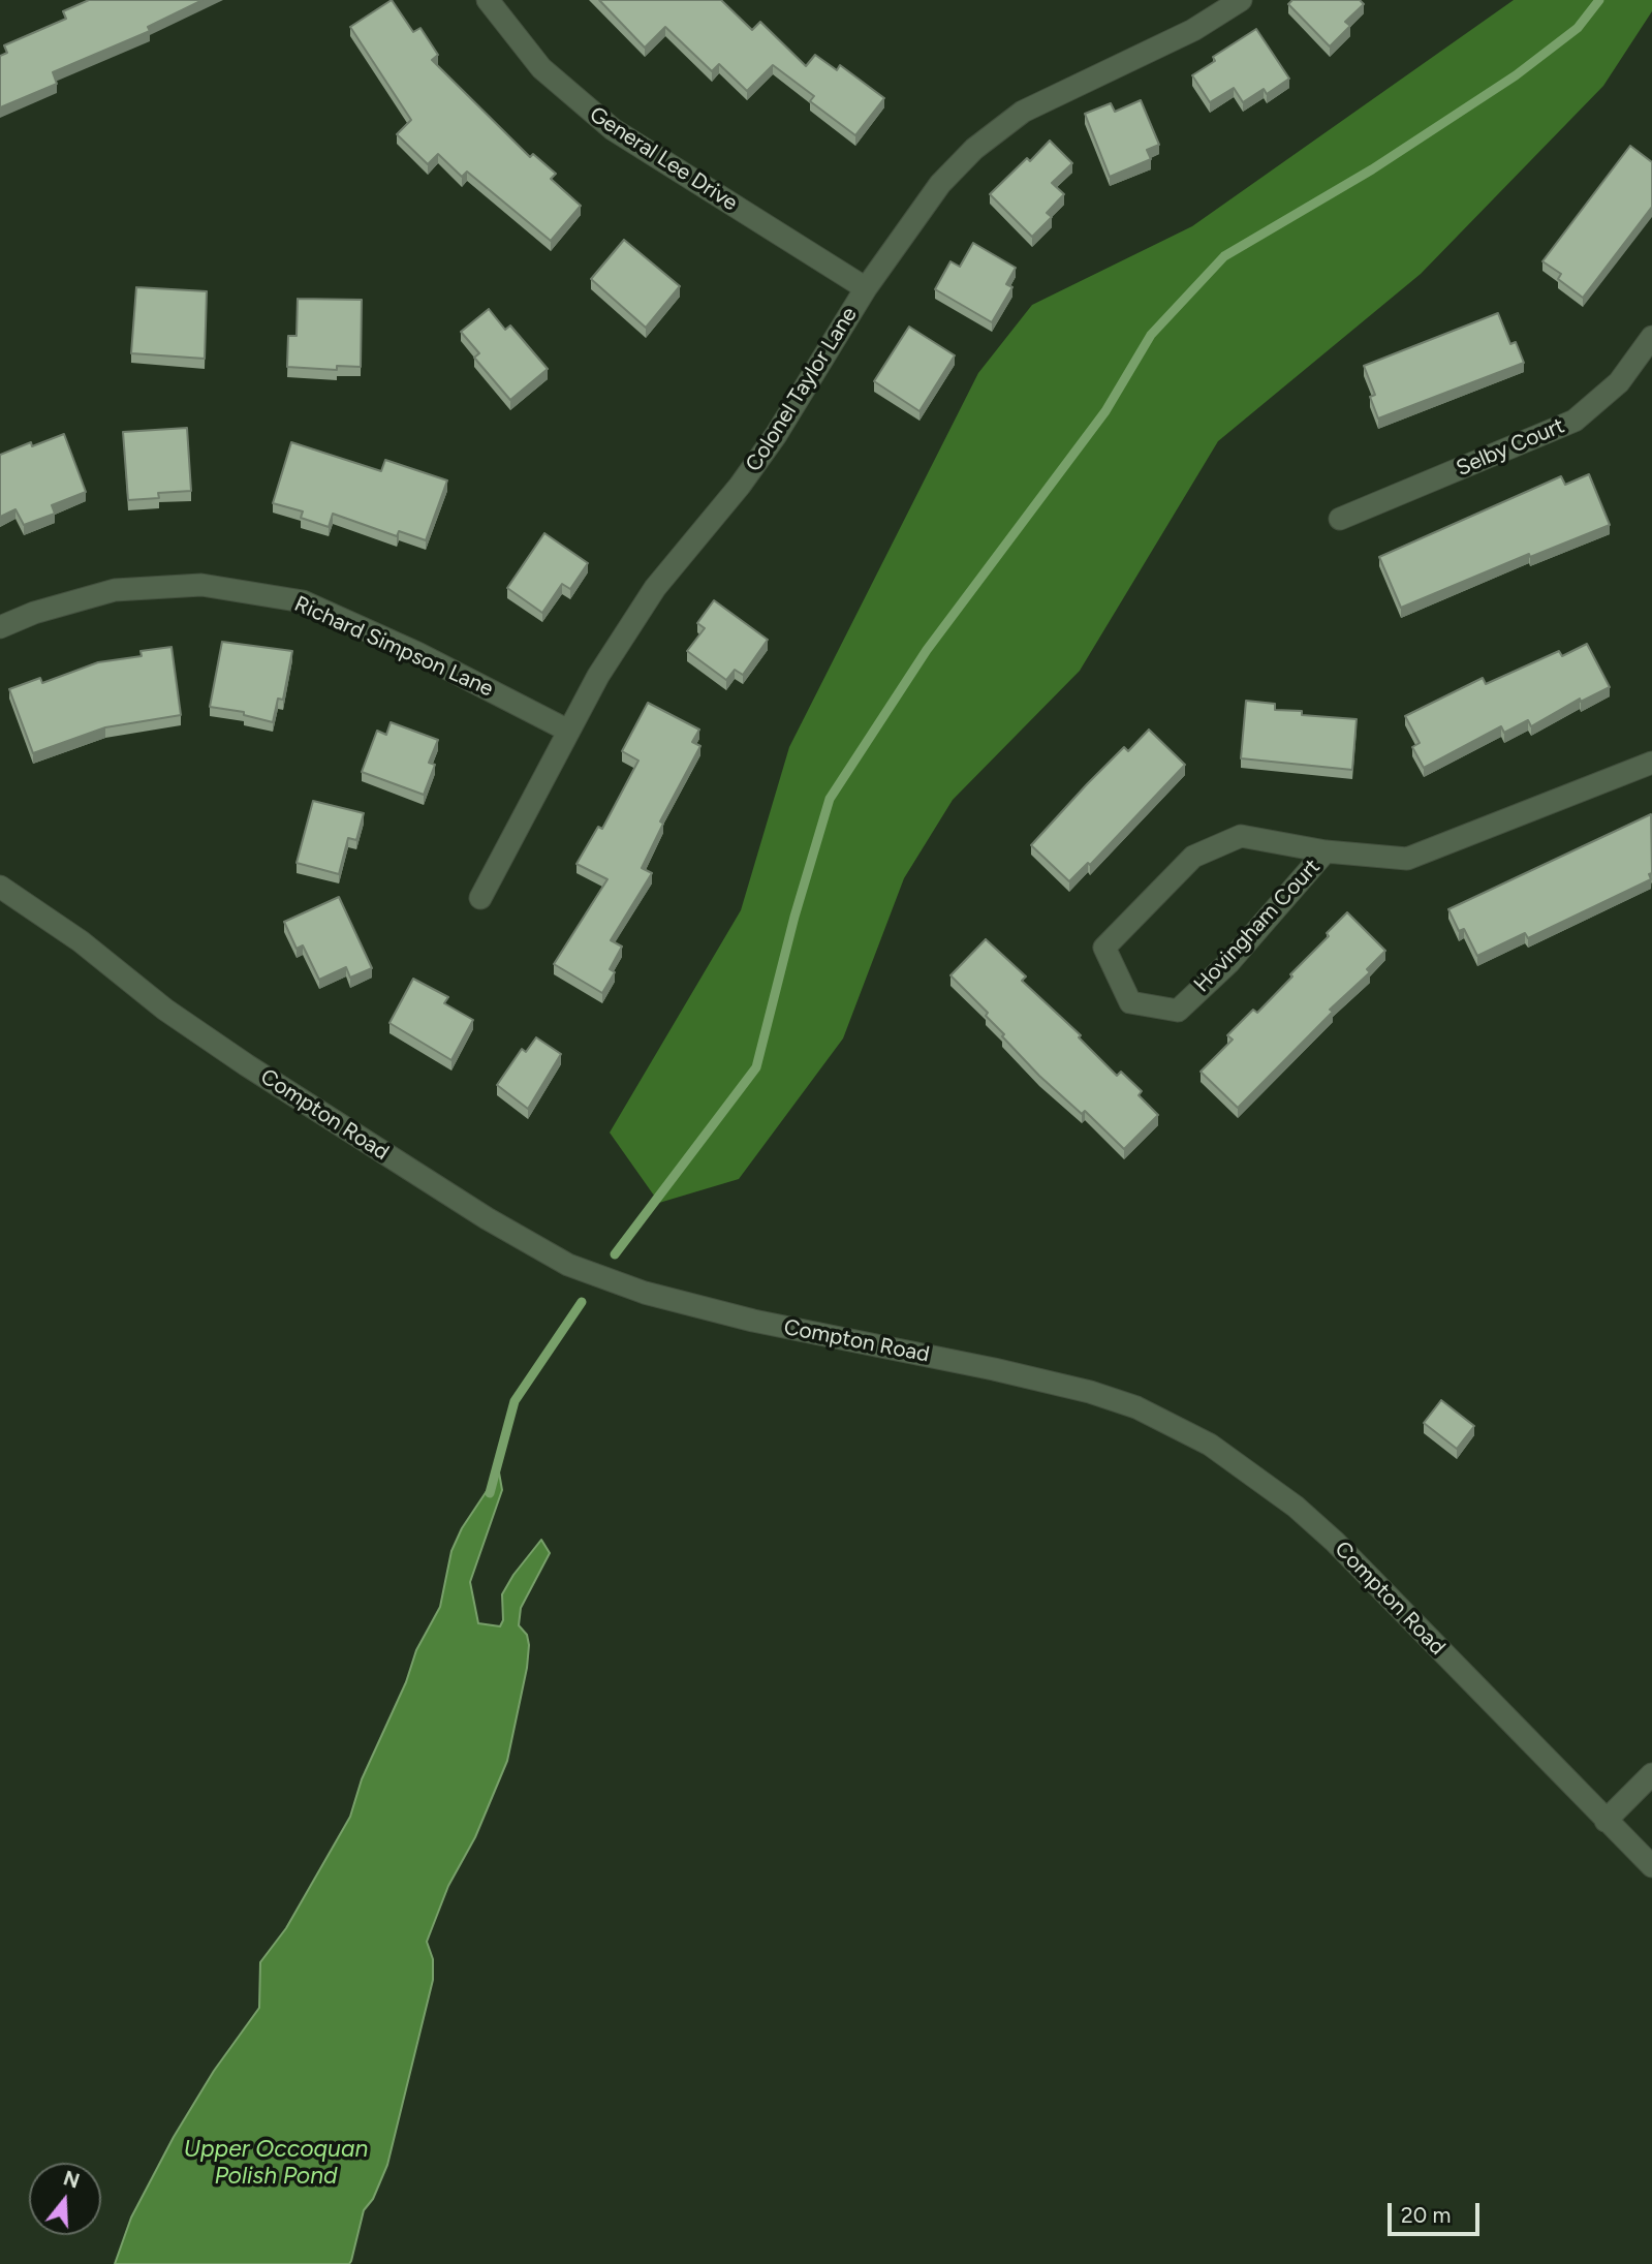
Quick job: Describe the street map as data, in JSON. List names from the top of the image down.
{
  "streets": {
    "street": [
      "General Lee Drive",
      "Colonel Taylor Lane",
      "Selby Court",
      "Richard Simpson Lane",
      "Hovingham Court",
      "Compton Road"
    ]
  },
  "crossings": [
    ["General Lee Drive", "Colonel Taylor Lane"],
    ["Colonel Taylor Lane", "Richard Simpson Lane"]
  ],
  "water": ["Upper Occoquan Polish Pond"],
  "scale_bar": "20 m",
  "north": "top"
}
